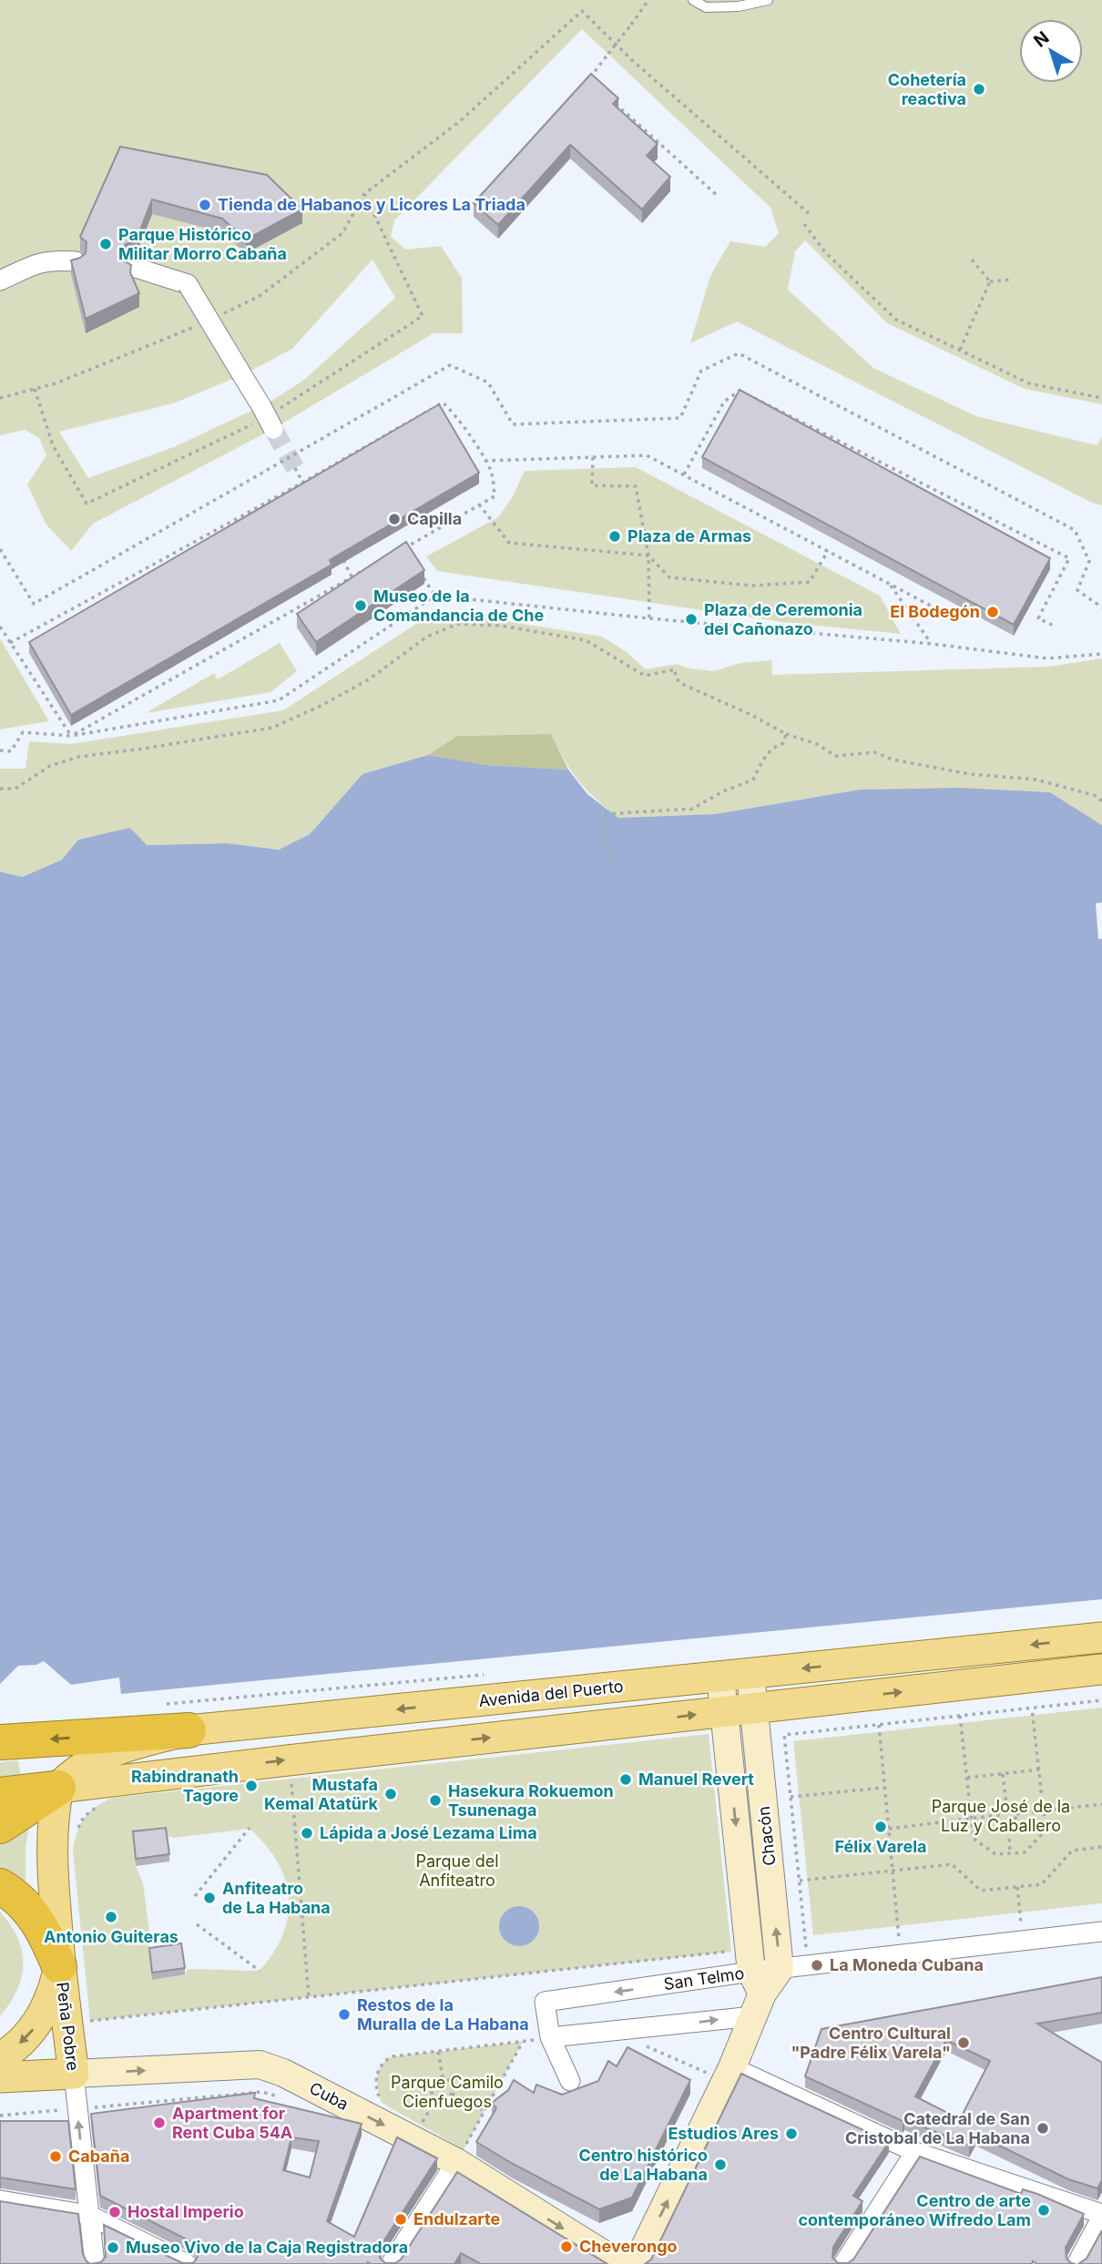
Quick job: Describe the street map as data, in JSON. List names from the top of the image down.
{
  "streets": {
    "highway": ["Avenida del Puerto"],
    "main road": ["Peña Pobre", "Cuba"],
    "street": ["Chacón", "San Telmo"]
  },
  "crossings": [
    ["Avenida del Puerto", "Chacón"],
    ["Chacón", "San Telmo"],
    ["Peña Pobre", "Cuba"]
  ],
  "one_way": ["Cuba"],
  "parks": ["Parque José de la Luz y Caballero", "Parque del Anfiteatro", "Parque Camilo Cienfuegos"],
  "places": [
    "Cohetería reactiva",
    "Tienda de Habanos y Licores La Triada",
    "Parque Histórico Militar Morro Cabaña",
    "Capilla",
    "Plaza de Armas",
    "Museo de la Comandancia de Che",
    "El Bodegón",
    "Plaza de Ceremonia del Cañonazo",
    "Manuel Revert",
    "Rabindranath Tagore",
    "Mustafa Kemal Atatürk",
    "Hasekura Rokuemon Tsunenaga",
    "Félix Varela",
    "Lápida a José Lezama Lima",
    "Anfiteatro de La Habana",
    "Antonio Guiteras",
    "La Moneda Cubana",
    "Restos de la Muralla de La Habana",
    "Centro Cultural \"Padre Félix Varela\"",
    "Apartment for Rent Cuba 54A",
    "Catedral de San Cristobal de La Habana",
    "Estudios Ares",
    "Cabaña",
    "Centro histórico de La Habana",
    "Centro de arte contemporáneo Wifredo Lam",
    "Hostal Imperio",
    "Endulzarte",
    "Cheverongo",
    "Museo Vivo de la Caja Registradora"
  ],
  "north": "top left"
}
